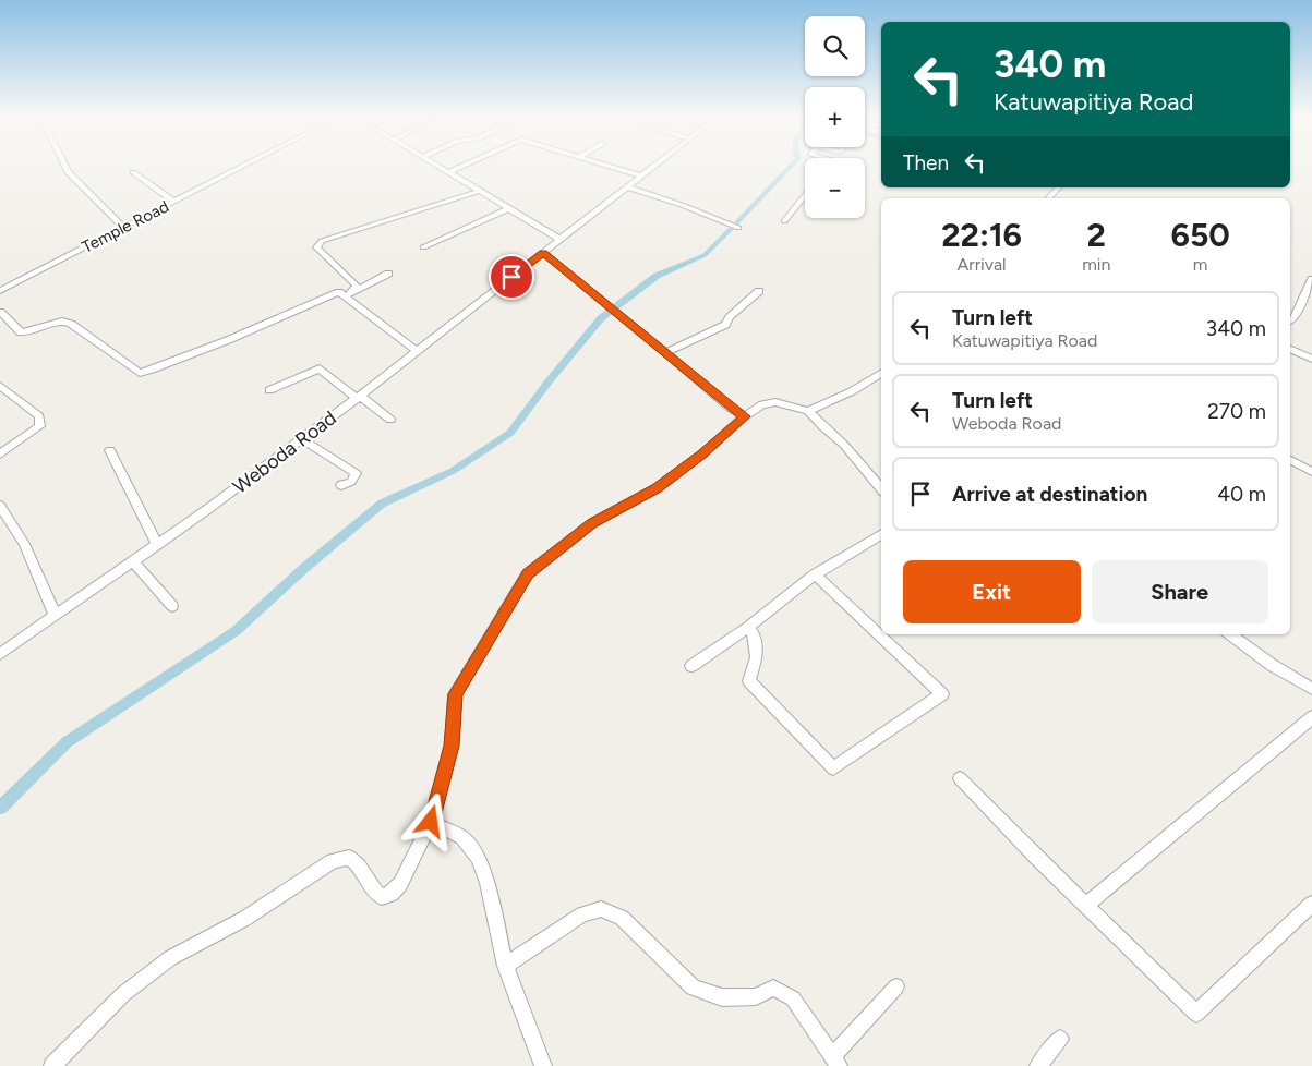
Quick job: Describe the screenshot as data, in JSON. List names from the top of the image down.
{
  "streets": {
    "street": ["Temple Road", "Weboda Road"]
  },
  "page": {
    "map_buttons": ["+", "−"],
    "turn": ["340 m", "Katuwapitiya Road"],
    "then": "Then",
    "eta": [
      "22:16",
      "Arrival",
      "2",
      "min",
      "650",
      "m"
    ],
    "list": [
      {
        "name": "Turn left",
        "note": "Katuwapitiya Road",
        "value": "340 m"
      },
      {
        "name": "Turn left",
        "note": "Weboda Road",
        "value": "270 m"
      },
      {
        "name": "Arrive at destination",
        "value": "40 m"
      }
    ],
    "buttons": ["Exit", "Share"]
  }
}
